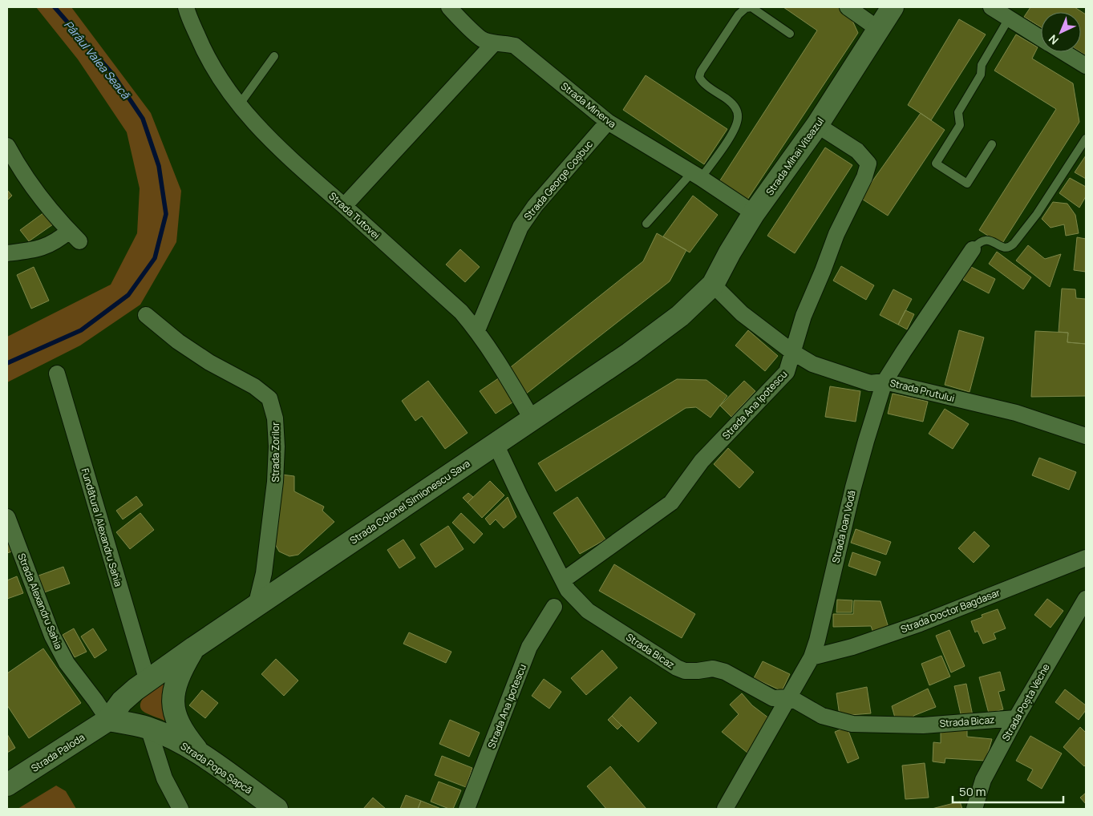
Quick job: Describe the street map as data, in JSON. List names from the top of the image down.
{
  "streets": {
    "main road": [
      "Strada Mihai Viteazul",
      "Strada Colonel Simionescu Sava",
      "Strada Paloda",
      "Strada Popa Șapcă"
    ],
    "street": [
      "Strada Minerva",
      "Strada George Coșbuc",
      "Strada Tutovei",
      "Strada Prutului",
      "Strada Ana Ipotescu",
      "Strada Zorilor",
      "Strada Ioan Vodă",
      "Fundătura I Alexandru Sahia",
      "Strada Alexandru Sahia",
      "Strada Doctor Bagdasar",
      "Strada Bicaz",
      "Strada Poșta Veche"
    ]
  },
  "crossings": [
    ["Strada Minerva", "Strada Mihai Viteazul"],
    ["Strada Minerva", "Strada George Coșbuc"],
    ["Strada Mihai Viteazul", "Strada Prutului"],
    ["Strada Mihai Viteazul", "Strada Ana Ipotescu"],
    ["Strada Mihai Viteazul", "Strada Colonel Simionescu Sava"],
    ["Strada George Coșbuc", "Strada Tutovei"],
    ["Strada Tutovei", "Strada Colonel Simionescu Sava"],
    ["Strada Prutului", "Strada Ana Ipotescu"],
    ["Strada Prutului", "Strada Colonel Simionescu Sava"],
    ["Strada Prutului", "Strada Ioan Vodă"],
    ["Strada Ana Ipotescu", "Strada Bicaz"],
    ["Strada Zorilor", "Strada Colonel Simionescu Sava"],
    ["Strada Colonel Simionescu Sava", "Fundătura I Alexandru Sahia"],
    ["Strada Colonel Simionescu Sava", "Strada Alexandru Sahia"],
    ["Strada Colonel Simionescu Sava", "Strada Bicaz"],
    ["Strada Colonel Simionescu Sava", "Strada Paloda"],
    ["Strada Colonel Simionescu Sava", "Strada Popa Șapcă"],
    ["Strada Ioan Vodă", "Strada Doctor Bagdasar"],
    ["Strada Ioan Vodă", "Strada Bicaz"],
    ["Strada Alexandru Sahia", "Strada Paloda"],
    ["Strada Alexandru Sahia", "Strada Popa Șapcă"],
    ["Strada Bicaz", "Strada Poșta Veche"],
    ["Strada Paloda", "Strada Popa Șapcă"]
  ],
  "water": ["Pârâul Valea Seacă"],
  "scale_bar": "50 m",
  "north": "bottom left"
}
